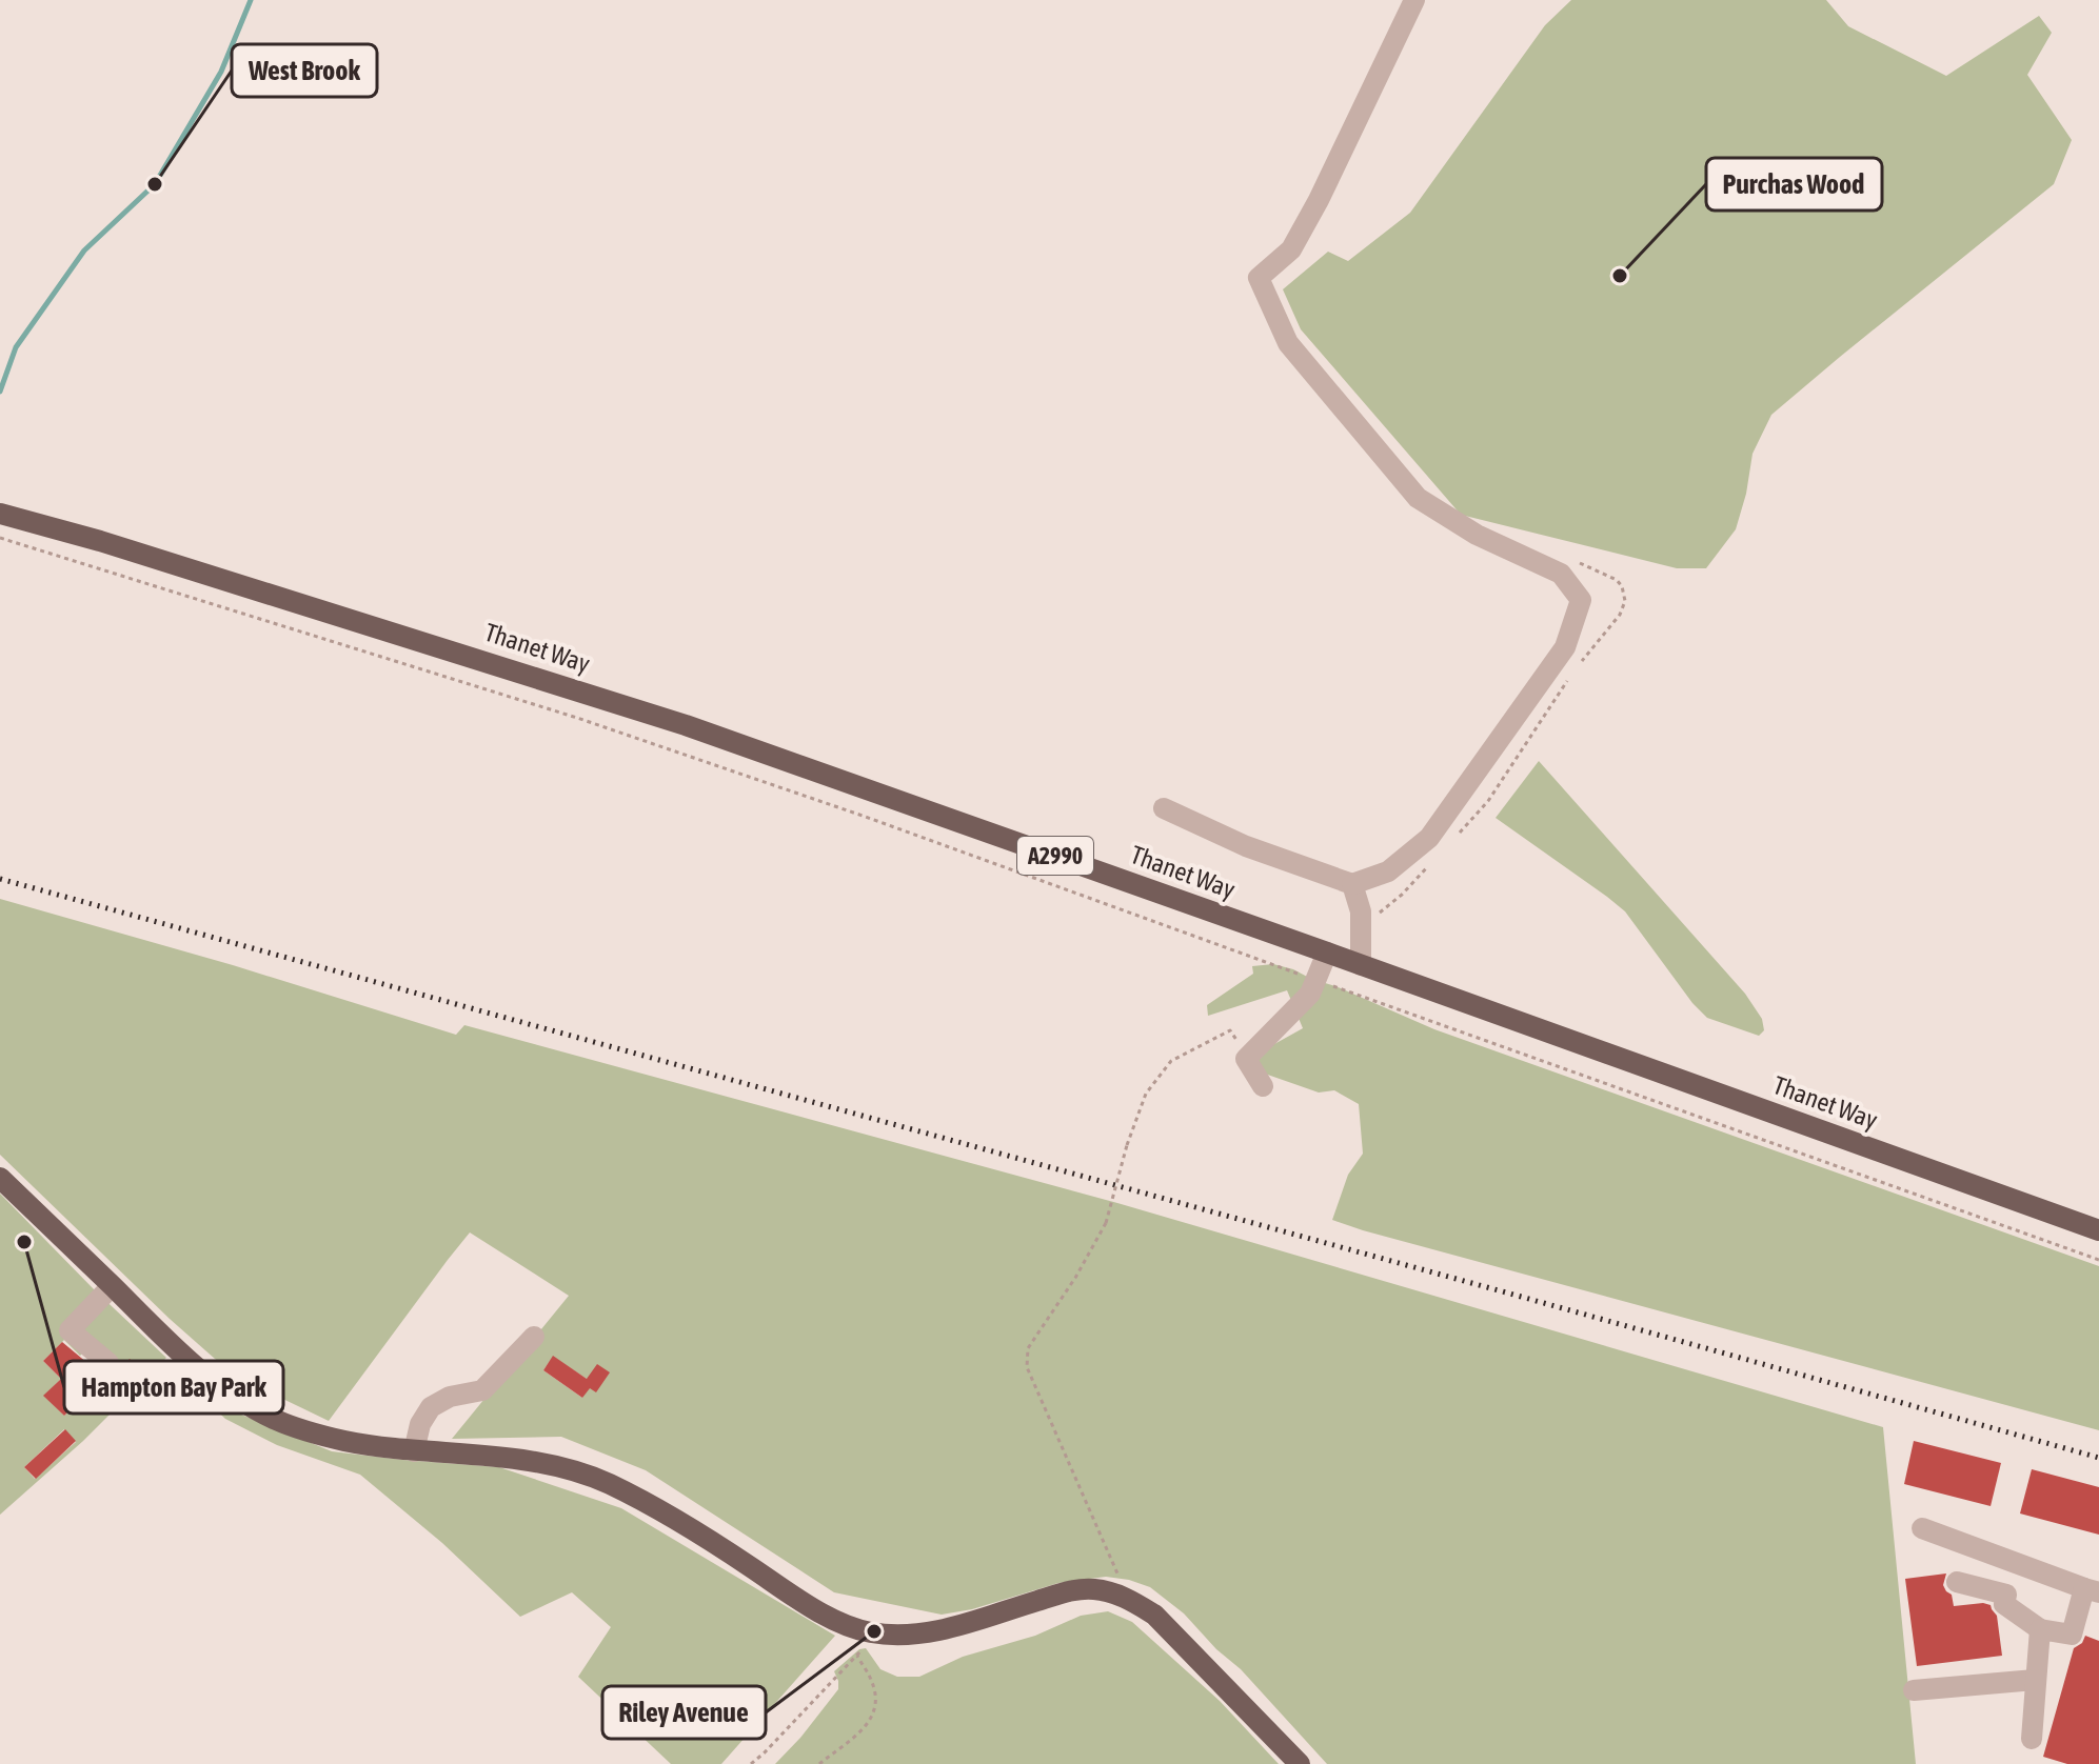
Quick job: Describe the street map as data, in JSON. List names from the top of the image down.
{
  "streets": {
    "main road": ["Thanet Way", "A2990"]
  },
  "places": [
    "West Brook",
    "Purchas Wood",
    "Hampton Bay Park",
    "Riley Avenue"
  ]
}
